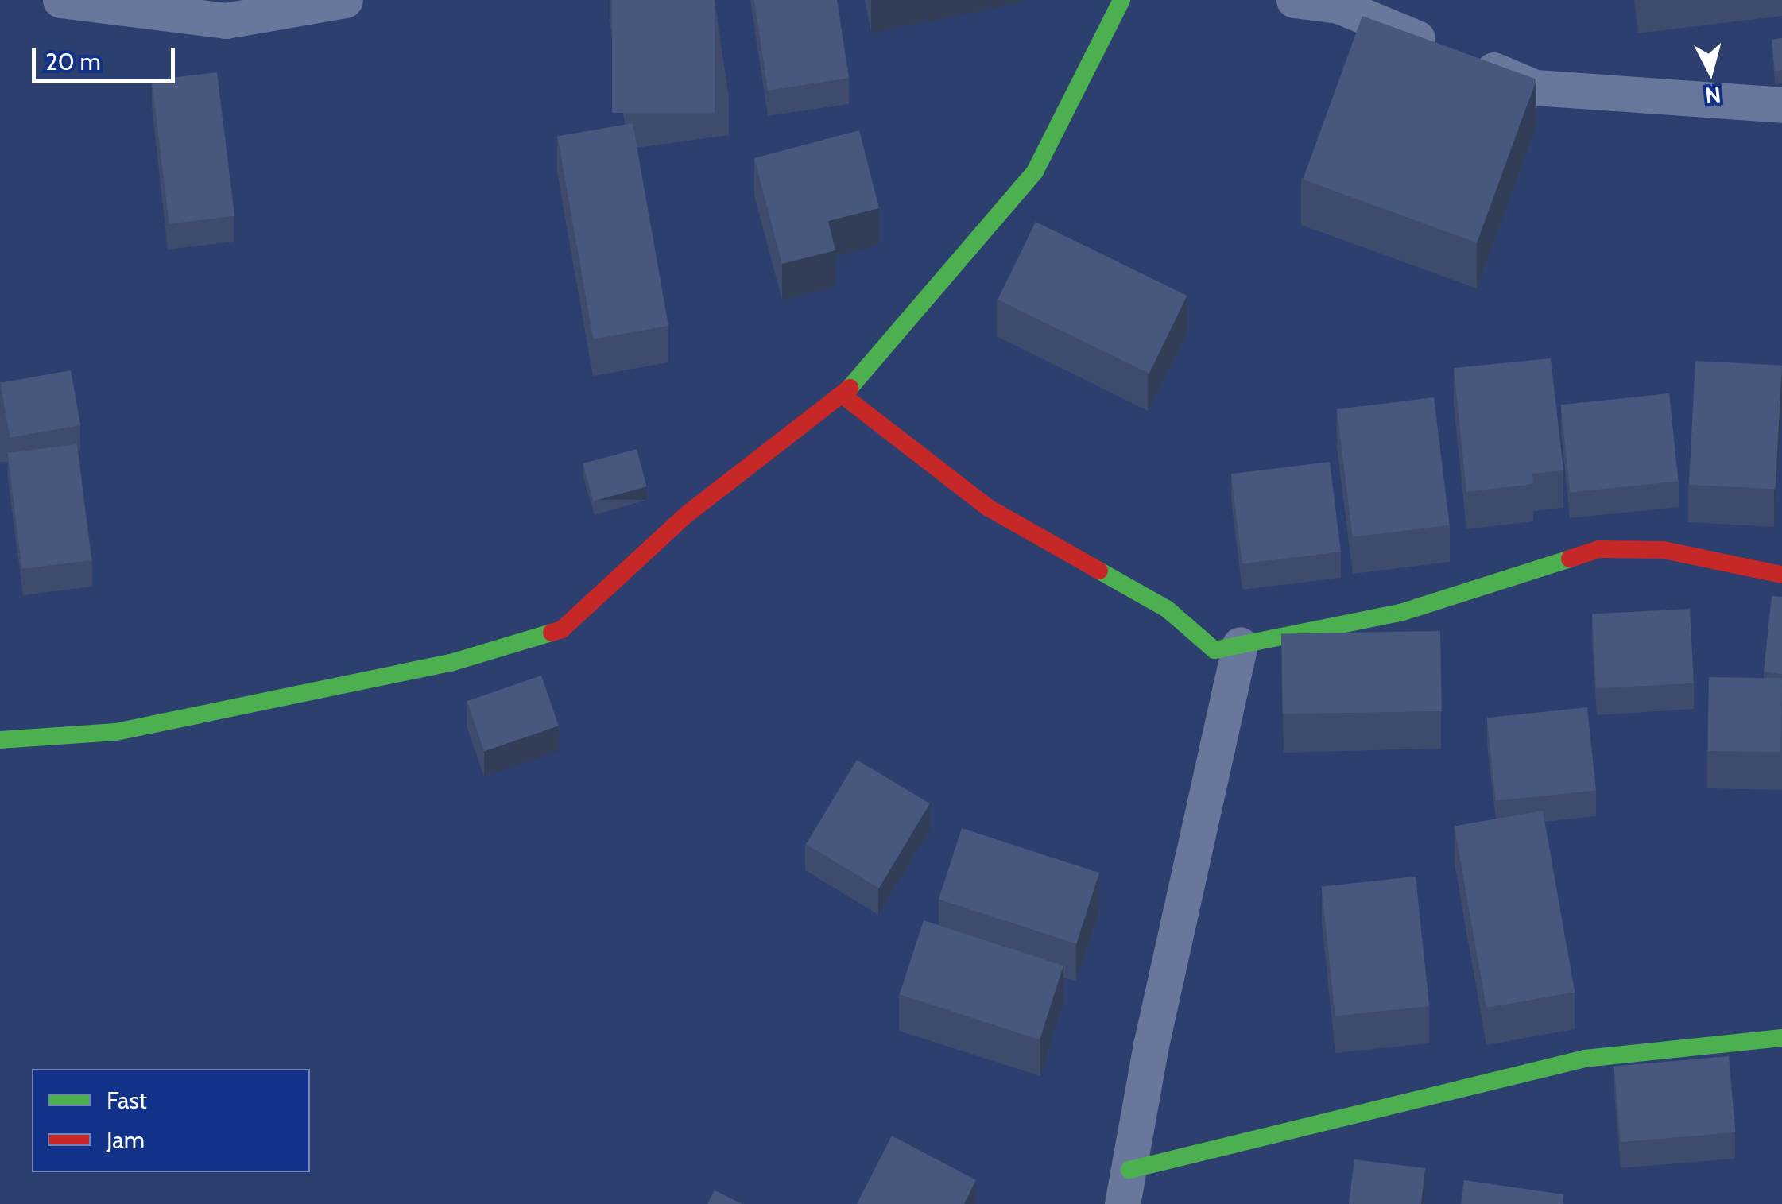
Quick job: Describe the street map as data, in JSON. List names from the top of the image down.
{
  "legend": ["Fast", "Jam"],
  "scale_bar": "20 m",
  "north": "bottom"
}
